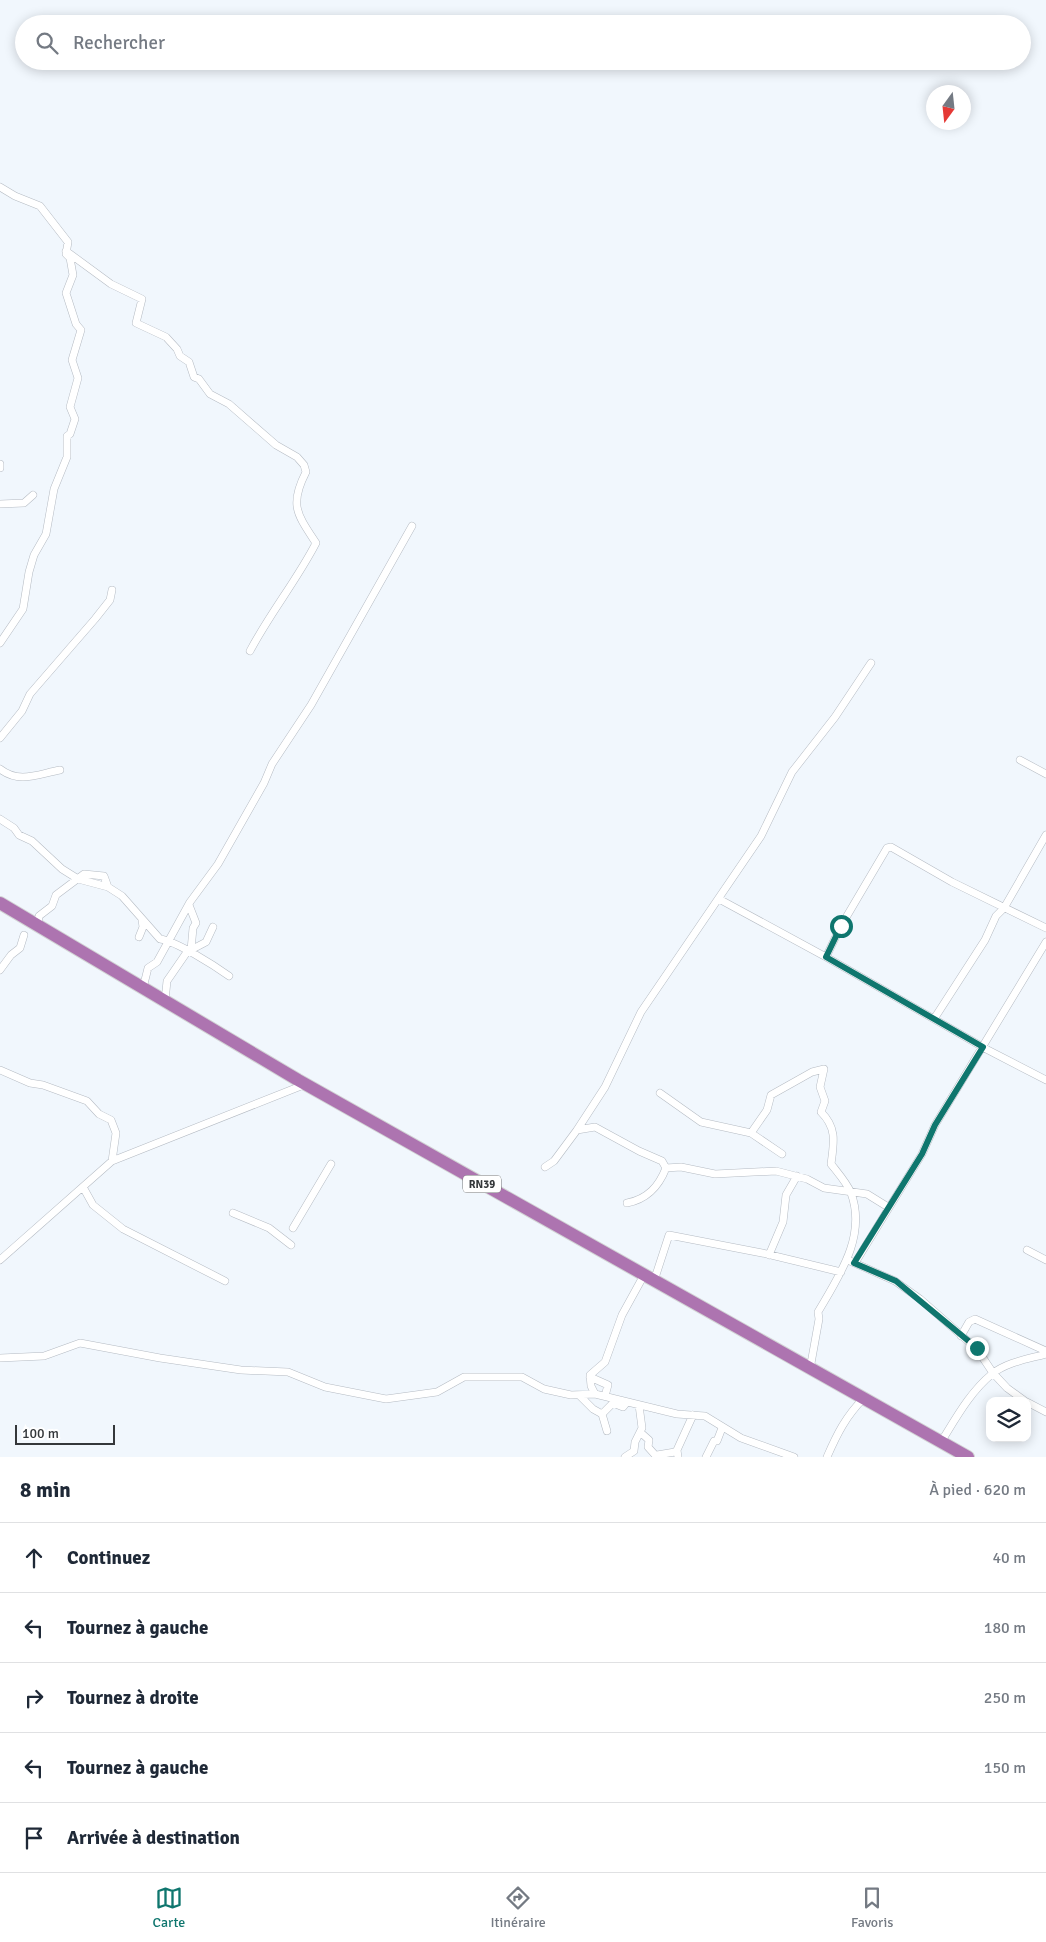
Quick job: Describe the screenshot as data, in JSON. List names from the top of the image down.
{
  "streets": {
    "highway": ["RN39"]
  },
  "scale_bar": "100 m",
  "north": "bottom",
  "page": {
    "search": "Rechercher",
    "scale": "100 m",
    "heading": ["8 min", "À pied · 620 m"],
    "list": [
      ["Continuez", "40 m"],
      ["Tournez à gauche", "180 m"],
      ["Tournez à droite", "250 m"],
      ["Tournez à gauche", "150 m"],
      "Arrivée à destination"
    ],
    "nav": ["Carte", "Itinéraire", "Favoris"]
  }
}
